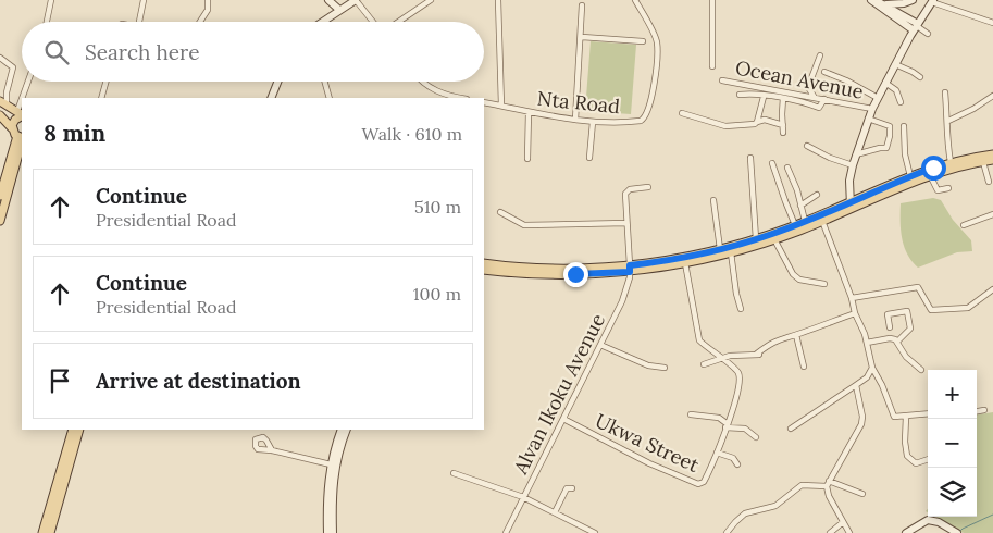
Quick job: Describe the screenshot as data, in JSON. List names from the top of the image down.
{
  "streets": {
    "street": [
      "Ocean Avenue",
      "Nta Road",
      "Alvan Ikoku Avenue",
      "Ukwa Street"
    ]
  },
  "crossings": [
    ["Alvan Ikoku Avenue", "Ukwa Street"]
  ],
  "page": {
    "search": "Search here",
    "heading": ["8 min", "Walk · 610 m"],
    "list": [
      ["Continue", "Presidential Road", "510 m"],
      ["Continue", "Presidential Road", "100 m"],
      "Arrive at destination"
    ],
    "map_buttons": ["+", "−"]
  }
}
